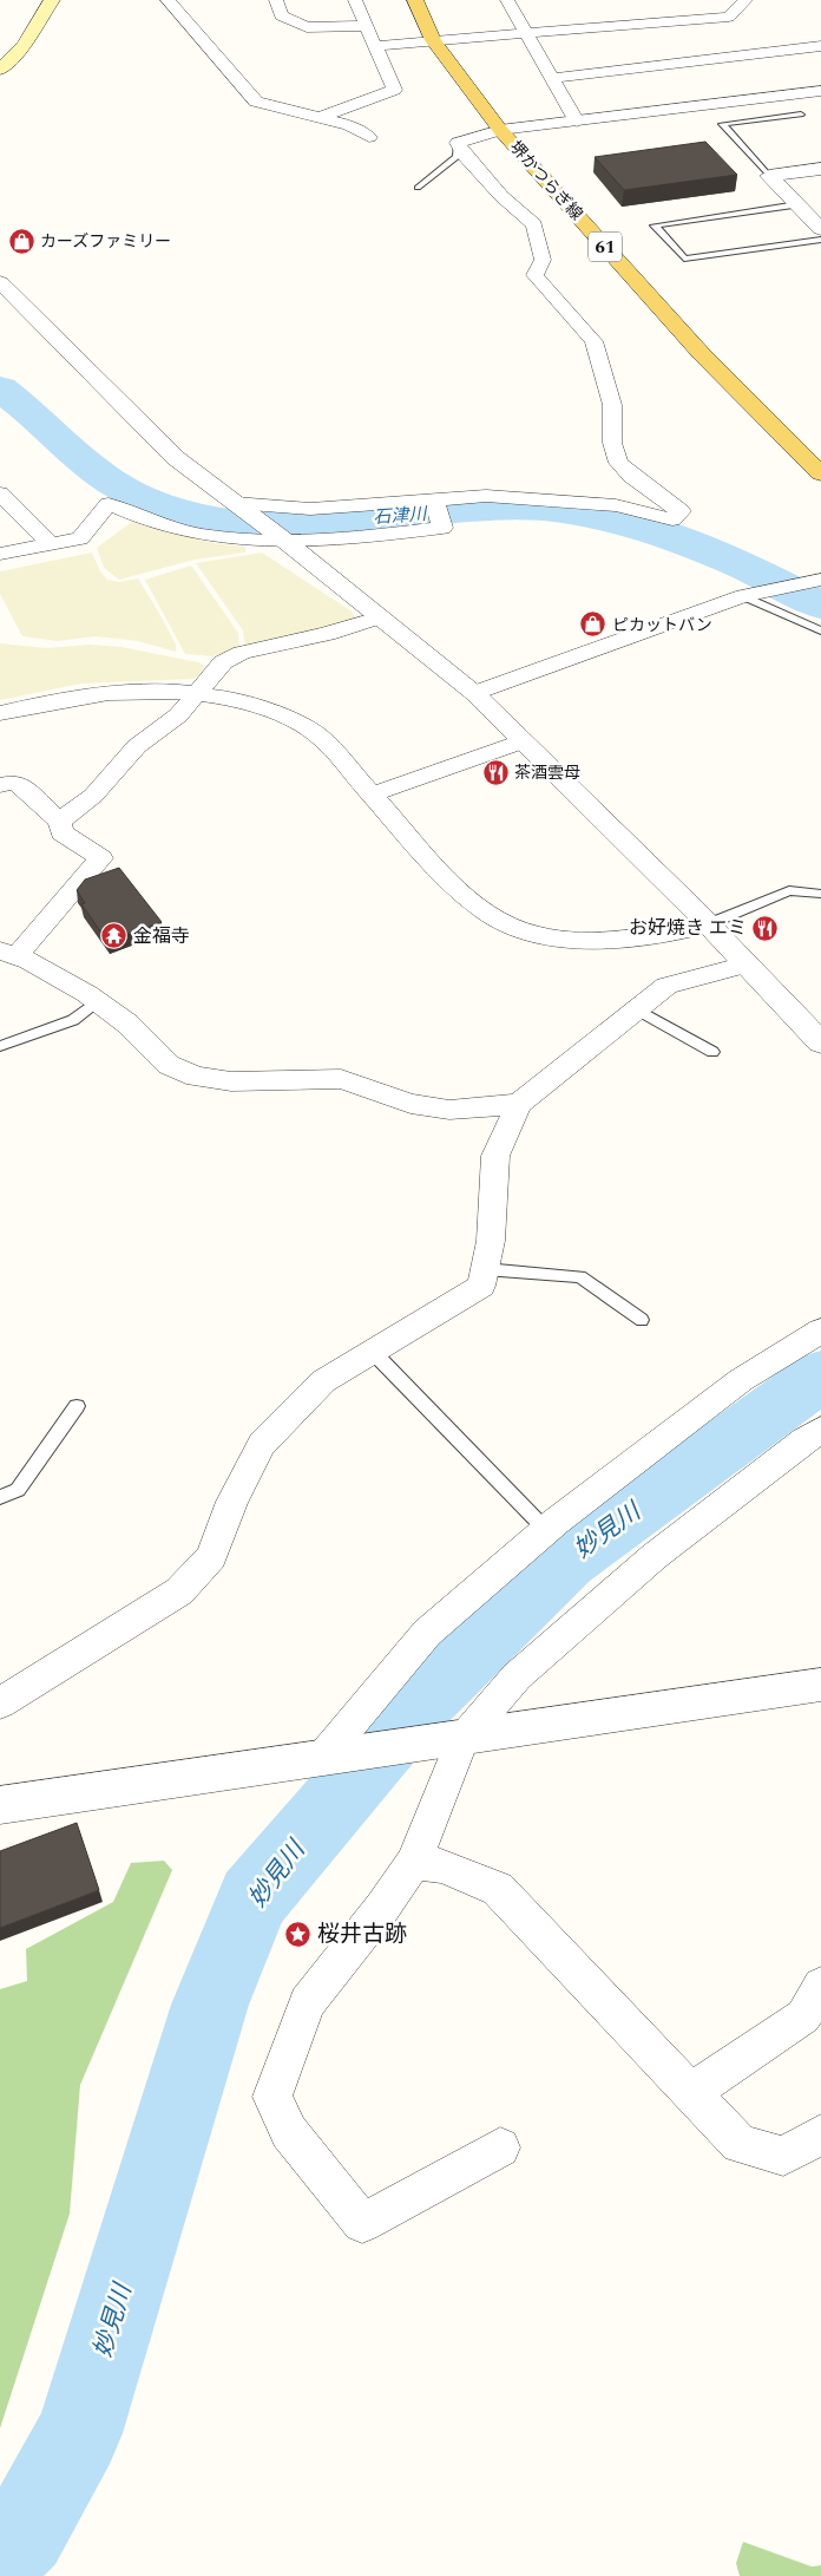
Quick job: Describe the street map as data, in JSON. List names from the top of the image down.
{
  "streets": {
    "main road": ["堺かつらぎ線", "61"]
  },
  "water": ["石津川", "妙見川"],
  "places": {
    "shop": ["カーズファミリー", "ピカットバン"],
    "restaurant": ["茶酒雲母", "お好焼き エミ"],
    "temple": ["金福寺"],
    "place": ["桜井古跡"]
  }
}
